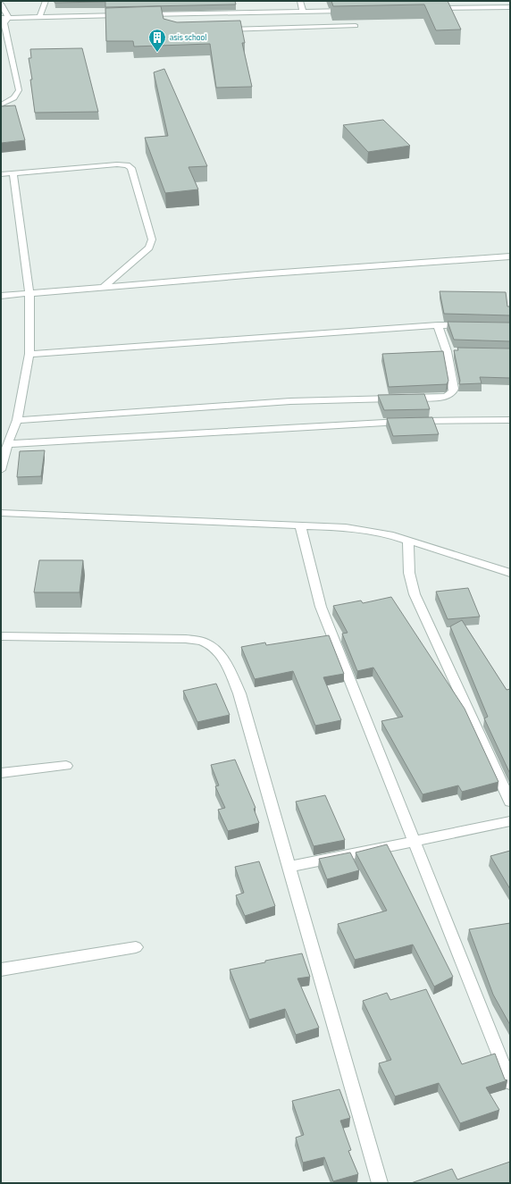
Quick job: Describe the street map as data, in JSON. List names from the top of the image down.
{
  "places": {
    "building": ["asis school"]
  }
}
